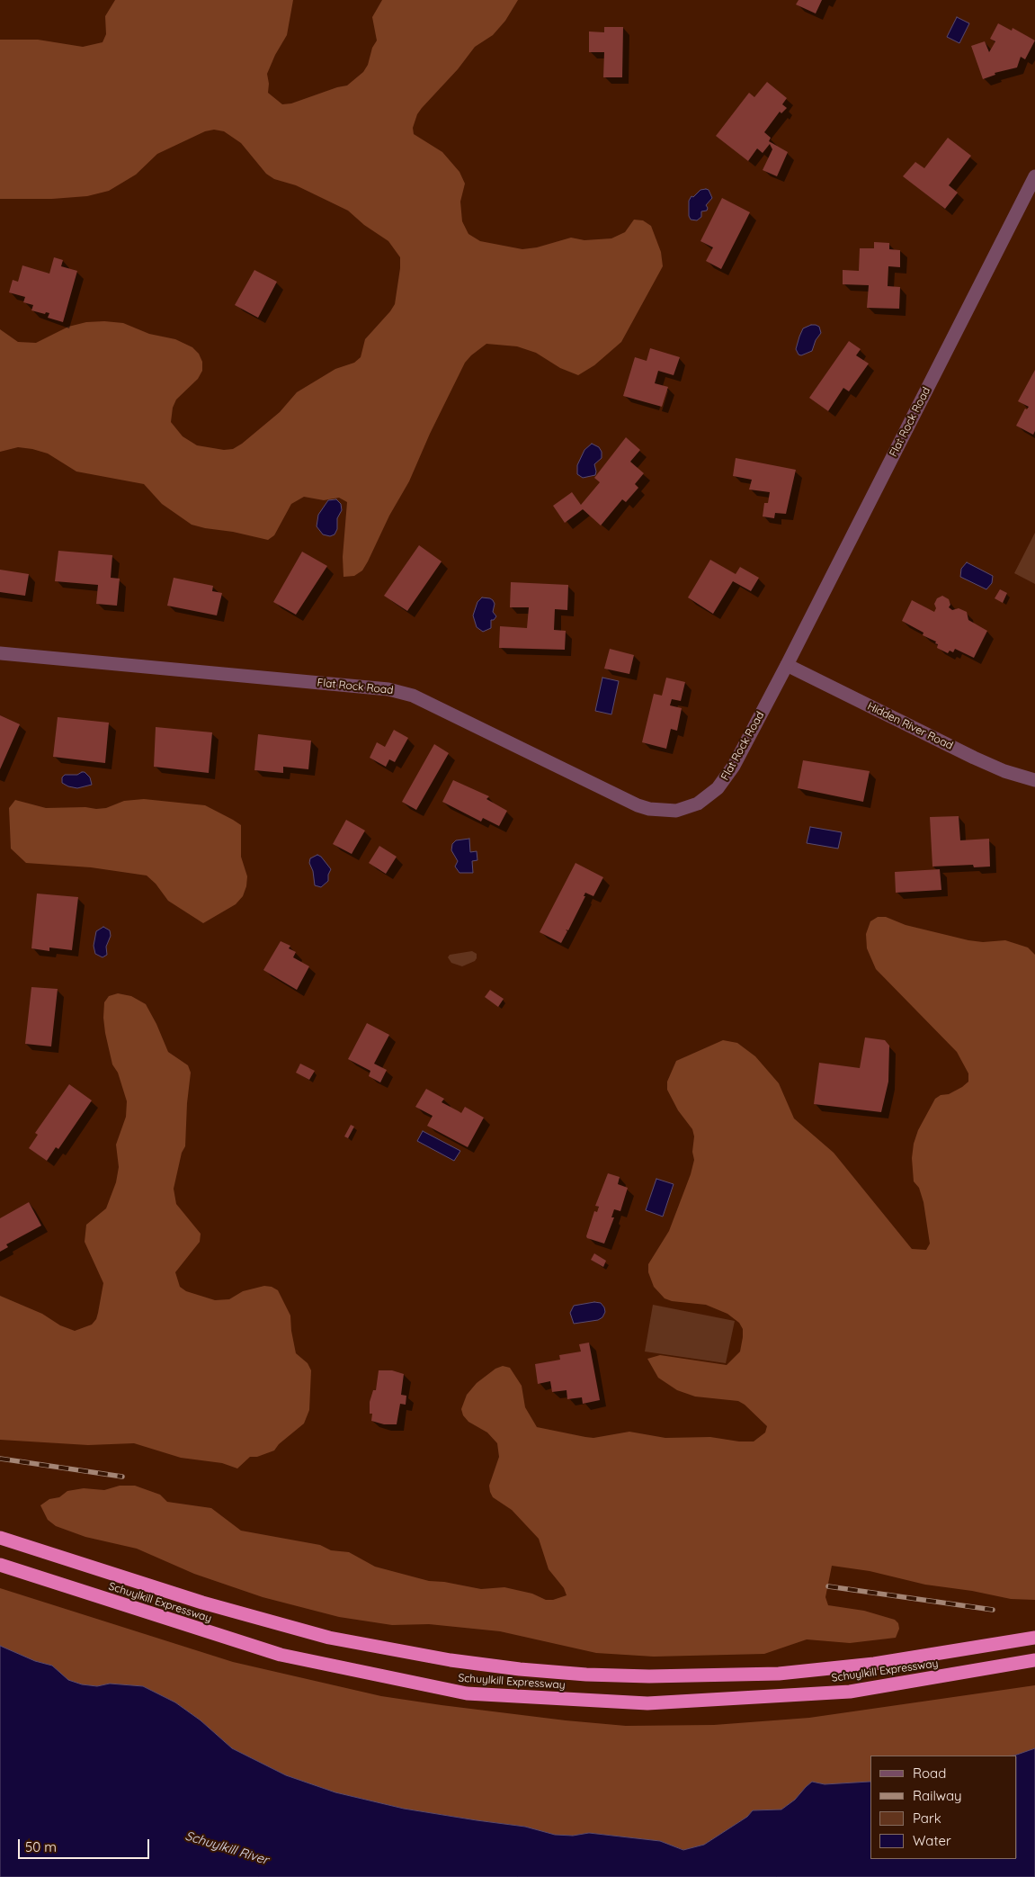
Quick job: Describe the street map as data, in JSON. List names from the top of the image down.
{
  "streets": {
    "highway": ["Schuylkill Expressway"],
    "street": ["Flat Rock Road", "Hidden River Road"]
  },
  "crossings": [
    ["Flat Rock Road", "Hidden River Road"]
  ],
  "water": ["Schuylkill River"],
  "legend": [
    "Road",
    "Railway",
    "Park",
    "Water"
  ],
  "scale_bar": "50 m"
}
